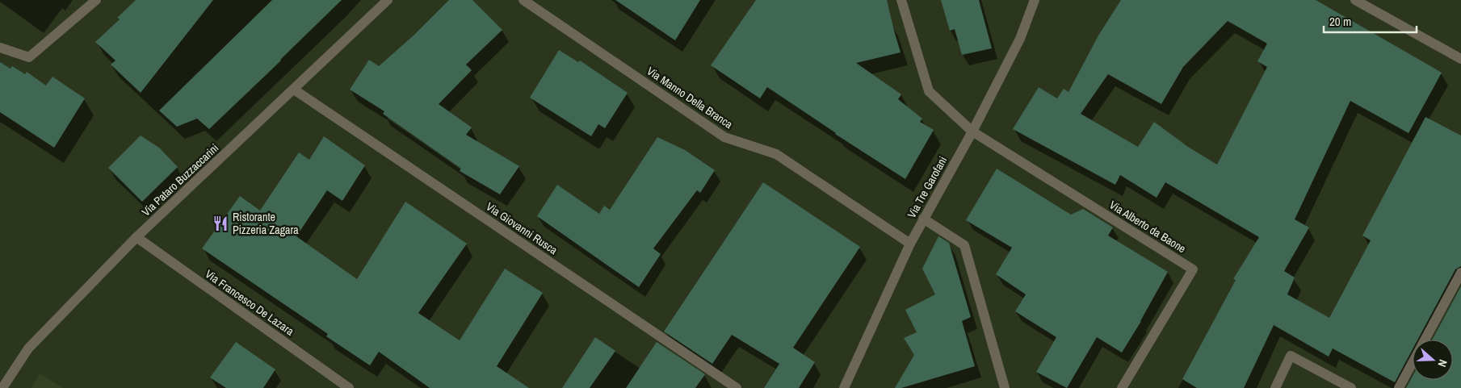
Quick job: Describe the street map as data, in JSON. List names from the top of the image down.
{
  "streets": {
    "street": [
      "Via Manno Della Branca",
      "Via Pataro Buzzaccarini",
      "Via Tre Garofani",
      "Via Alberto da Baone",
      "Via Giovanni Rusca",
      "Via Francesco De Lazara"
    ]
  },
  "crossings": [
    ["Via Manno Della Branca", "Via Tre Garofani"],
    ["Via Pataro Buzzaccarini", "Via Giovanni Rusca"],
    ["Via Pataro Buzzaccarini", "Via Francesco De Lazara"],
    ["Via Tre Garofani", "Via Alberto da Baone"]
  ],
  "places": {
    "restaurant": ["Ristorante Pizzeria Zagara"]
  },
  "scale_bar": "20 m",
  "north": "right"
}
